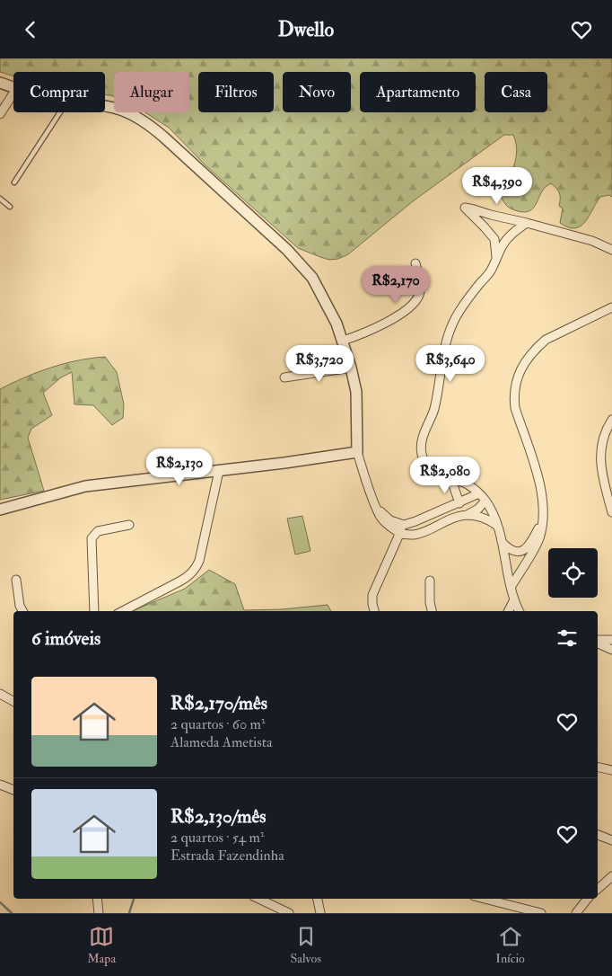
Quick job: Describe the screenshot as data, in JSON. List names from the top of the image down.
{
  "page": {
    "header": "Dwello",
    "chip": [
      "Comprar",
      "Alugar",
      "Filtros",
      "Novo",
      "Apartamento",
      "Casa"
    ],
    "price": [
      "R$4,390",
      "R$2,170",
      "R$3,720",
      "R$3,640",
      "R$2,130",
      "R$2,080"
    ],
    "heading": "6 imóveis",
    "list": [
      {
        "name": "R$2,170/mês",
        "note": "2 quartos · 60 m² · Alameda Ametista"
      },
      {
        "name": "R$2,130/mês",
        "note": "2 quartos · 54 m² · Estrada Fazendinha"
      }
    ],
    "tabs": ["Mapa", "Salvos", "Início"]
  }
}
